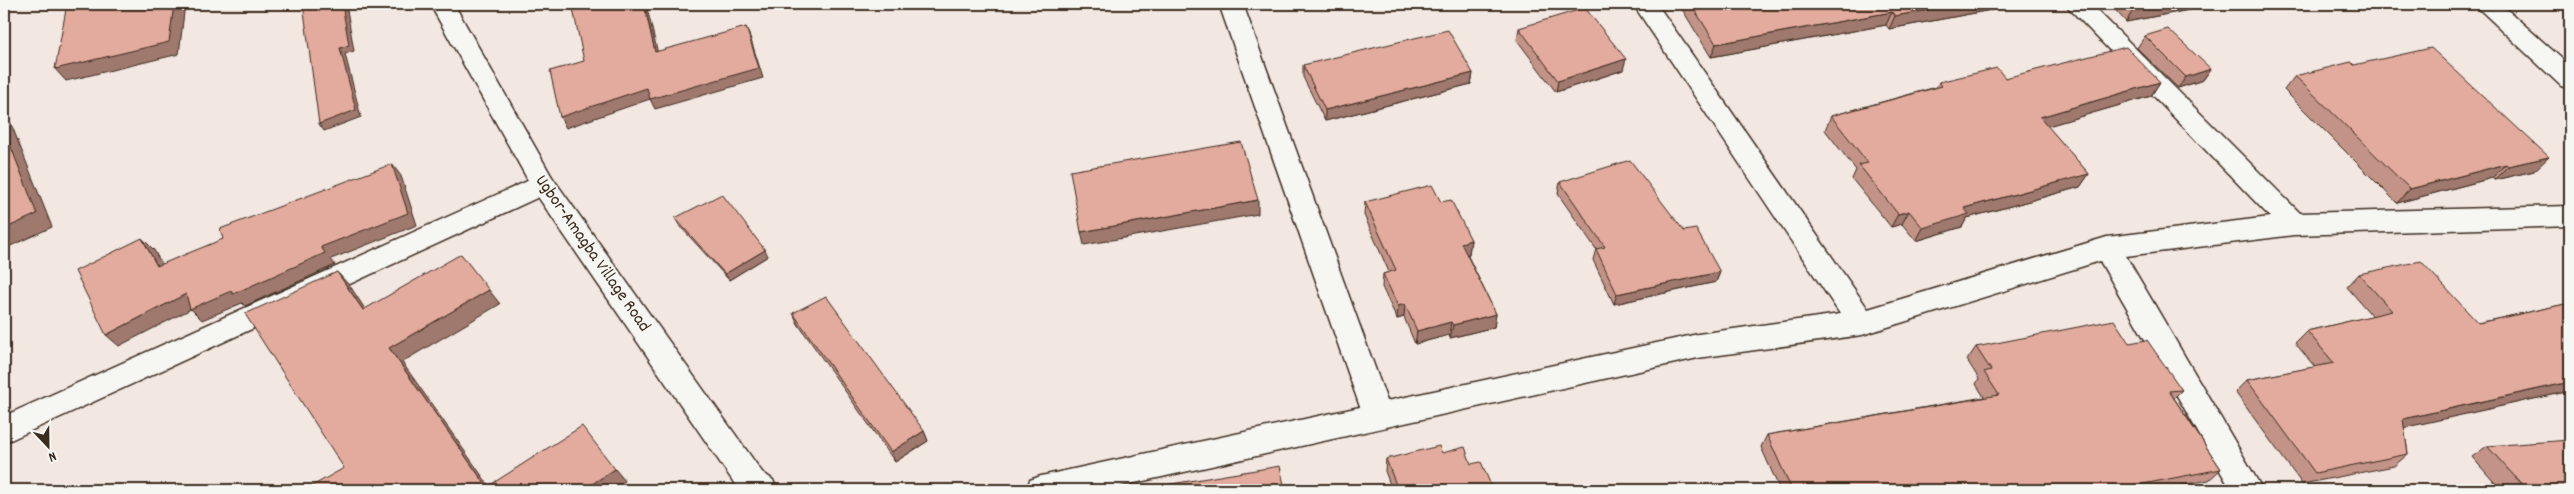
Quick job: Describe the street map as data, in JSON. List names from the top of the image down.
{
  "streets": {
    "street": ["Ugbor-Amagba Village Road"]
  },
  "north": "bottom"
}
